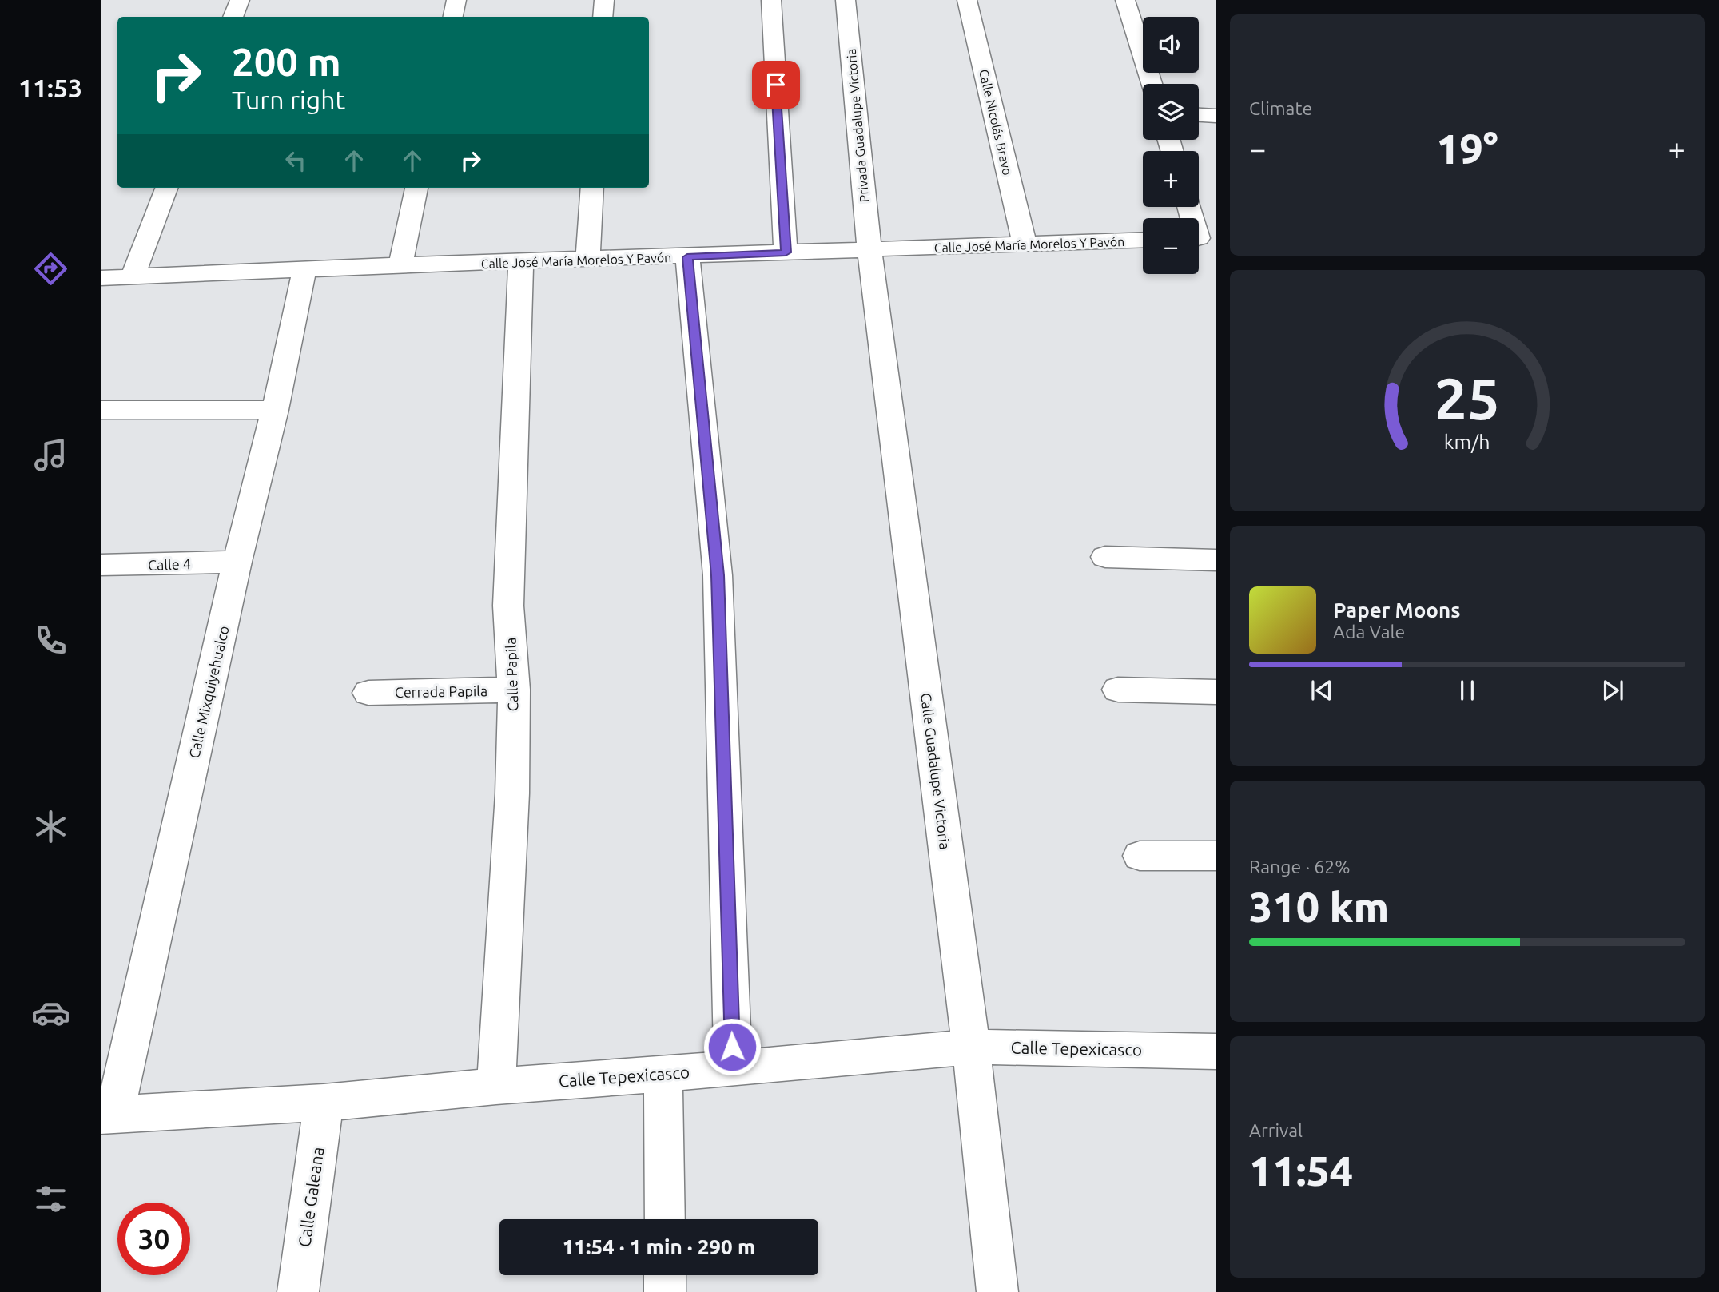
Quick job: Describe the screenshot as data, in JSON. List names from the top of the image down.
{
  "streets": {
    "street": [
      "Calle Nicolás Bravo",
      "Privada Guadalupe Victoria",
      "Calle José María Morelos Y Pavón",
      "Calle 4",
      "Calle Papila",
      "Cerrada Papila",
      "Calle Mixquiyehualco",
      "Calle Guadalupe Victoria",
      "Calle Tepexicasco",
      "Calle Galeana"
    ]
  },
  "crossings": [
    ["Calle Nicolás Bravo", "Calle José María Morelos Y Pavón"],
    ["Privada Guadalupe Victoria", "Calle José María Morelos Y Pavón"],
    ["Privada Guadalupe Victoria", "Calle Guadalupe Victoria"],
    ["Calle José María Morelos Y Pavón", "Calle Papila"],
    ["Calle José María Morelos Y Pavón", "Calle Mixquiyehualco"],
    ["Calle José María Morelos Y Pavón", "Calle Guadalupe Victoria"],
    ["Calle 4", "Calle Mixquiyehualco"],
    ["Calle Papila", "Cerrada Papila"],
    ["Calle Papila", "Calle Tepexicasco"],
    ["Calle Mixquiyehualco", "Calle Tepexicasco"],
    ["Calle Guadalupe Victoria", "Calle Tepexicasco"],
    ["Calle Tepexicasco", "Calle Galeana"]
  ],
  "page": {
    "tabs": "11:53",
    "tile": [
      "Climate",
      ["Range · 62%", "310 km"],
      ["Arrival", "11:54"]
    ],
    "map_buttons": ["+", "−"],
    "turn": ["200 m", "Turn right"],
    "heat": ["−", "19°", "+"],
    "song": ["Paper Moons", "Ada Vale"],
    "limit": "30",
    "trip": "11:54 · 1 min · 290 m",
    "gauge": ["25", "km/h"]
  }
}
